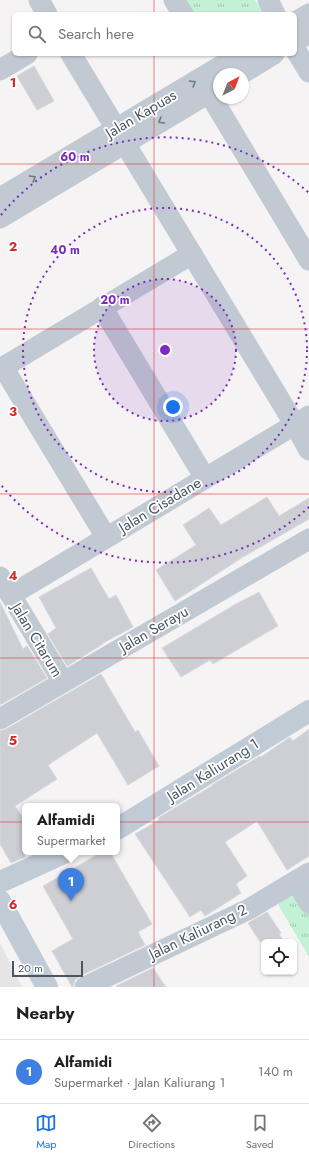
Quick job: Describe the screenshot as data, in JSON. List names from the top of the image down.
{
  "streets": {
    "street": [
      "Jalan Kapuas",
      "Jalan Cisadane",
      "Jalan Serayu",
      "Jalan Citarum",
      "Jalan Kaliurang 1",
      "Jalan Kaliurang 2"
    ]
  },
  "crossings": [
    ["Jalan Cisadane", "Jalan Citarum"],
    ["Jalan Serayu", "Jalan Citarum"]
  ],
  "scale_bar": "20 m",
  "north": "top right",
  "page": {
    "search": "Search here",
    "popup": ["Alfamidi", "Supermarket"],
    "pins": "1",
    "scale": "20 m",
    "heading": "Nearby",
    "list": [
      {
        "mark": "1",
        "name": "Alfamidi",
        "note": "Supermarket · Jalan Kaliurang 1",
        "value": "140 m"
      }
    ],
    "nav": ["Map", "Directions", "Saved"]
  },
  "grid": {
    "rows": [
      "1",
      "2",
      "3",
      "4",
      "5",
      "6"
    ]
  },
  "rings": ["60 m", "40 m", "20 m"]
}
